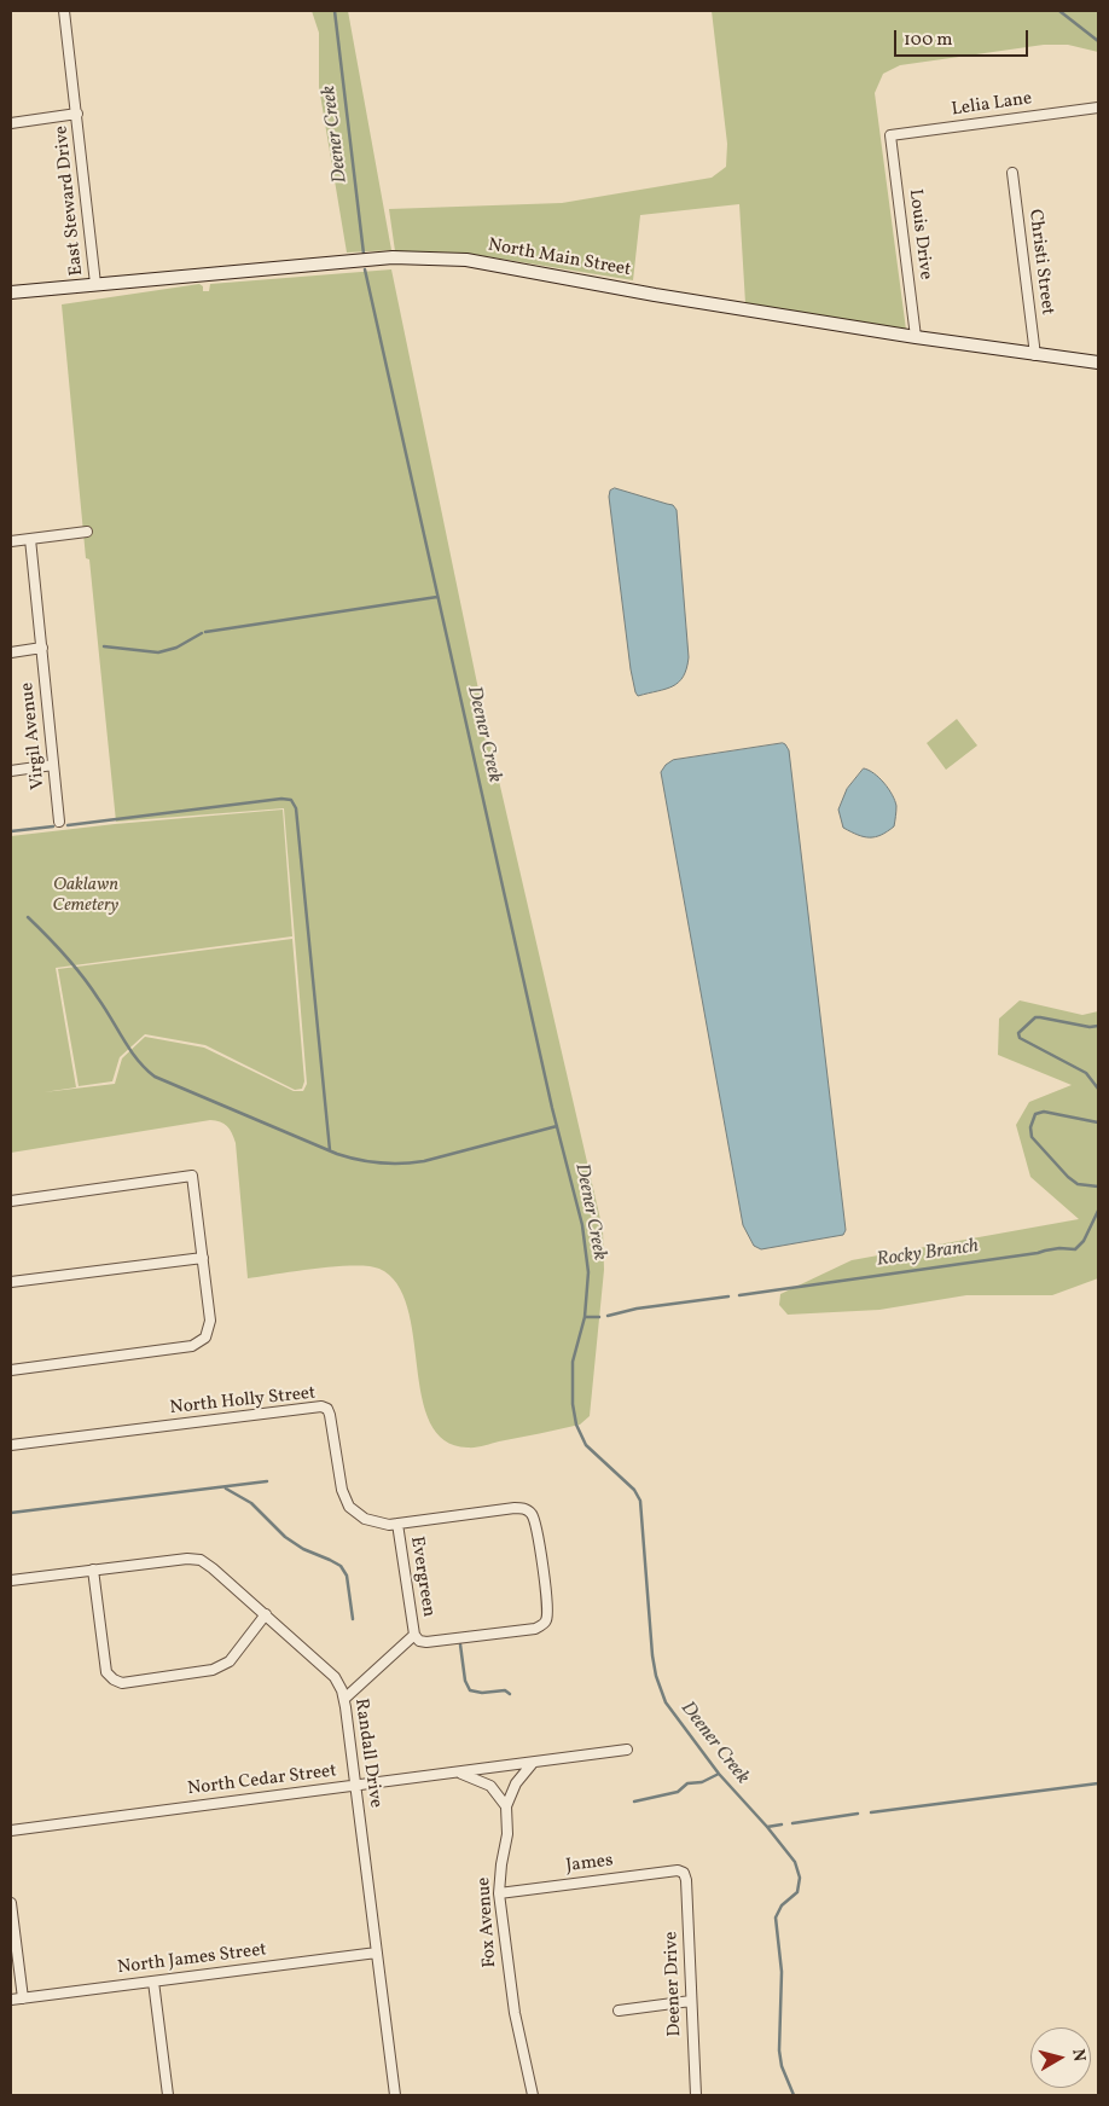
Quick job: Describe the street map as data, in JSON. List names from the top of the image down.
{
  "streets": {
    "street": [
      "Lelia Lane",
      "East Steward Drive",
      "Louis Drive",
      "North Main Street",
      "Christi Street",
      "Virgil Avenue",
      "North Holly Street",
      "Evergreen",
      "Randall Drive",
      "North Cedar Street",
      "James",
      "Fox Avenue",
      "North James Street",
      "Deener Drive"
    ]
  },
  "crossings": [
    ["Lelia Lane", "Louis Drive"],
    ["East Steward Drive", "North Main Street"],
    ["Louis Drive", "North Main Street"],
    ["North Main Street", "Christi Street"],
    ["North Holly Street", "Evergreen"],
    ["Randall Drive", "North Cedar Street"],
    ["Randall Drive", "North James Street"],
    ["James", "Fox Avenue"],
    ["James", "Deener Drive"]
  ],
  "water": ["Deener Creek", "Rocky Branch"],
  "parks": ["Oaklawn Cemetery"],
  "scale_bar": "100 m",
  "north": "right"
}
